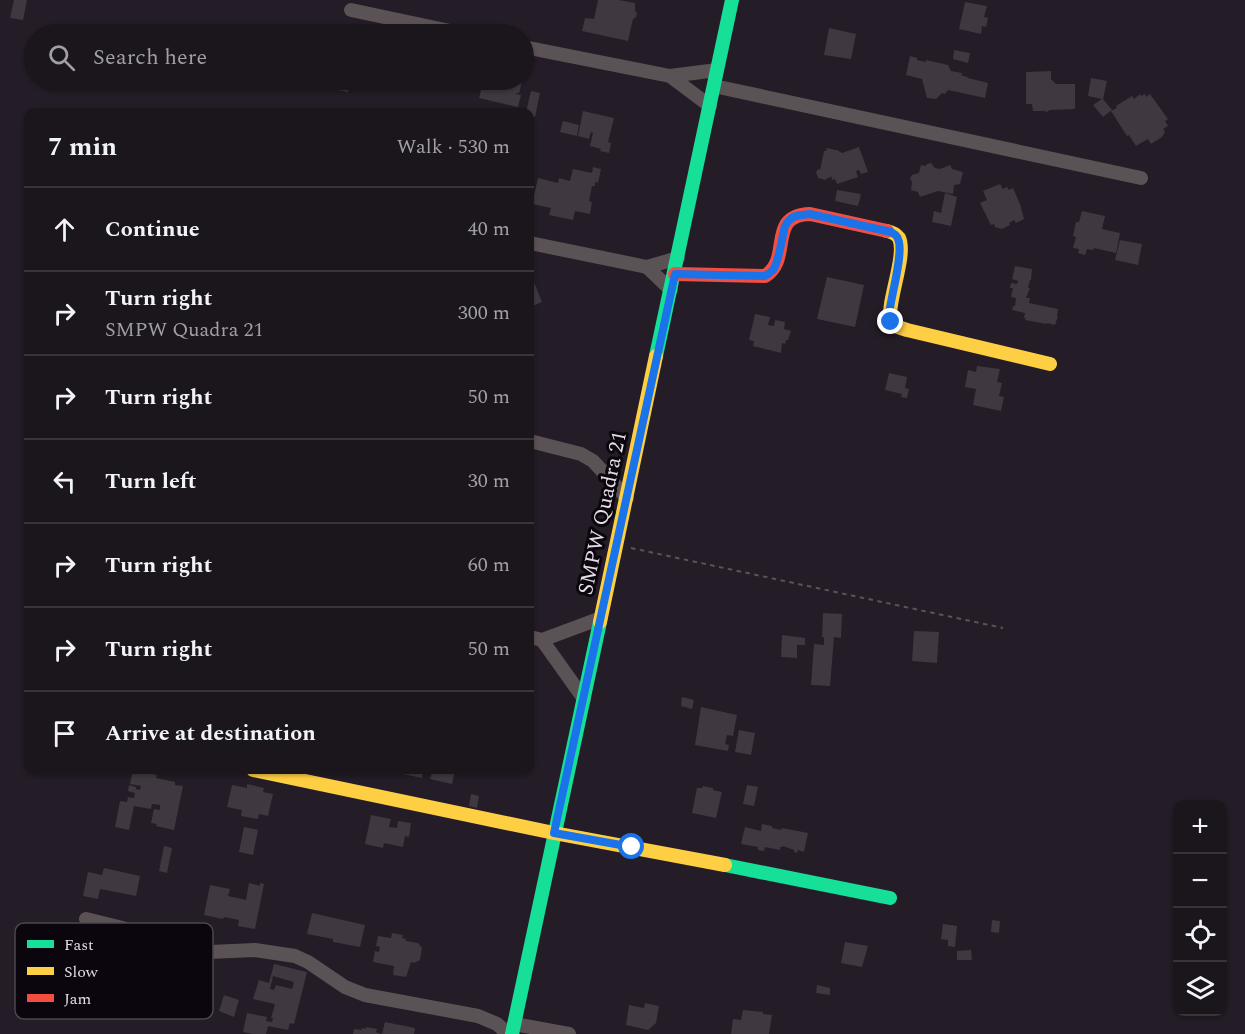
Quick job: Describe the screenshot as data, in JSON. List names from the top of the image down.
{
  "streets": {
    "street": ["SMPW Quadra 21"]
  },
  "legend": ["Fast", "Slow", "Jam"],
  "page": {
    "search": "Search here",
    "heading": ["7 min", "Walk · 530 m"],
    "list": [
      ["Continue", "40 m"],
      ["Turn right", "SMPW Quadra 21", "300 m"],
      ["Turn right", "50 m"],
      ["Turn left", "30 m"],
      ["Turn right", "60 m"],
      ["Turn right", "50 m"],
      "Arrive at destination"
    ],
    "map_buttons": ["+", "−"]
  }
}
